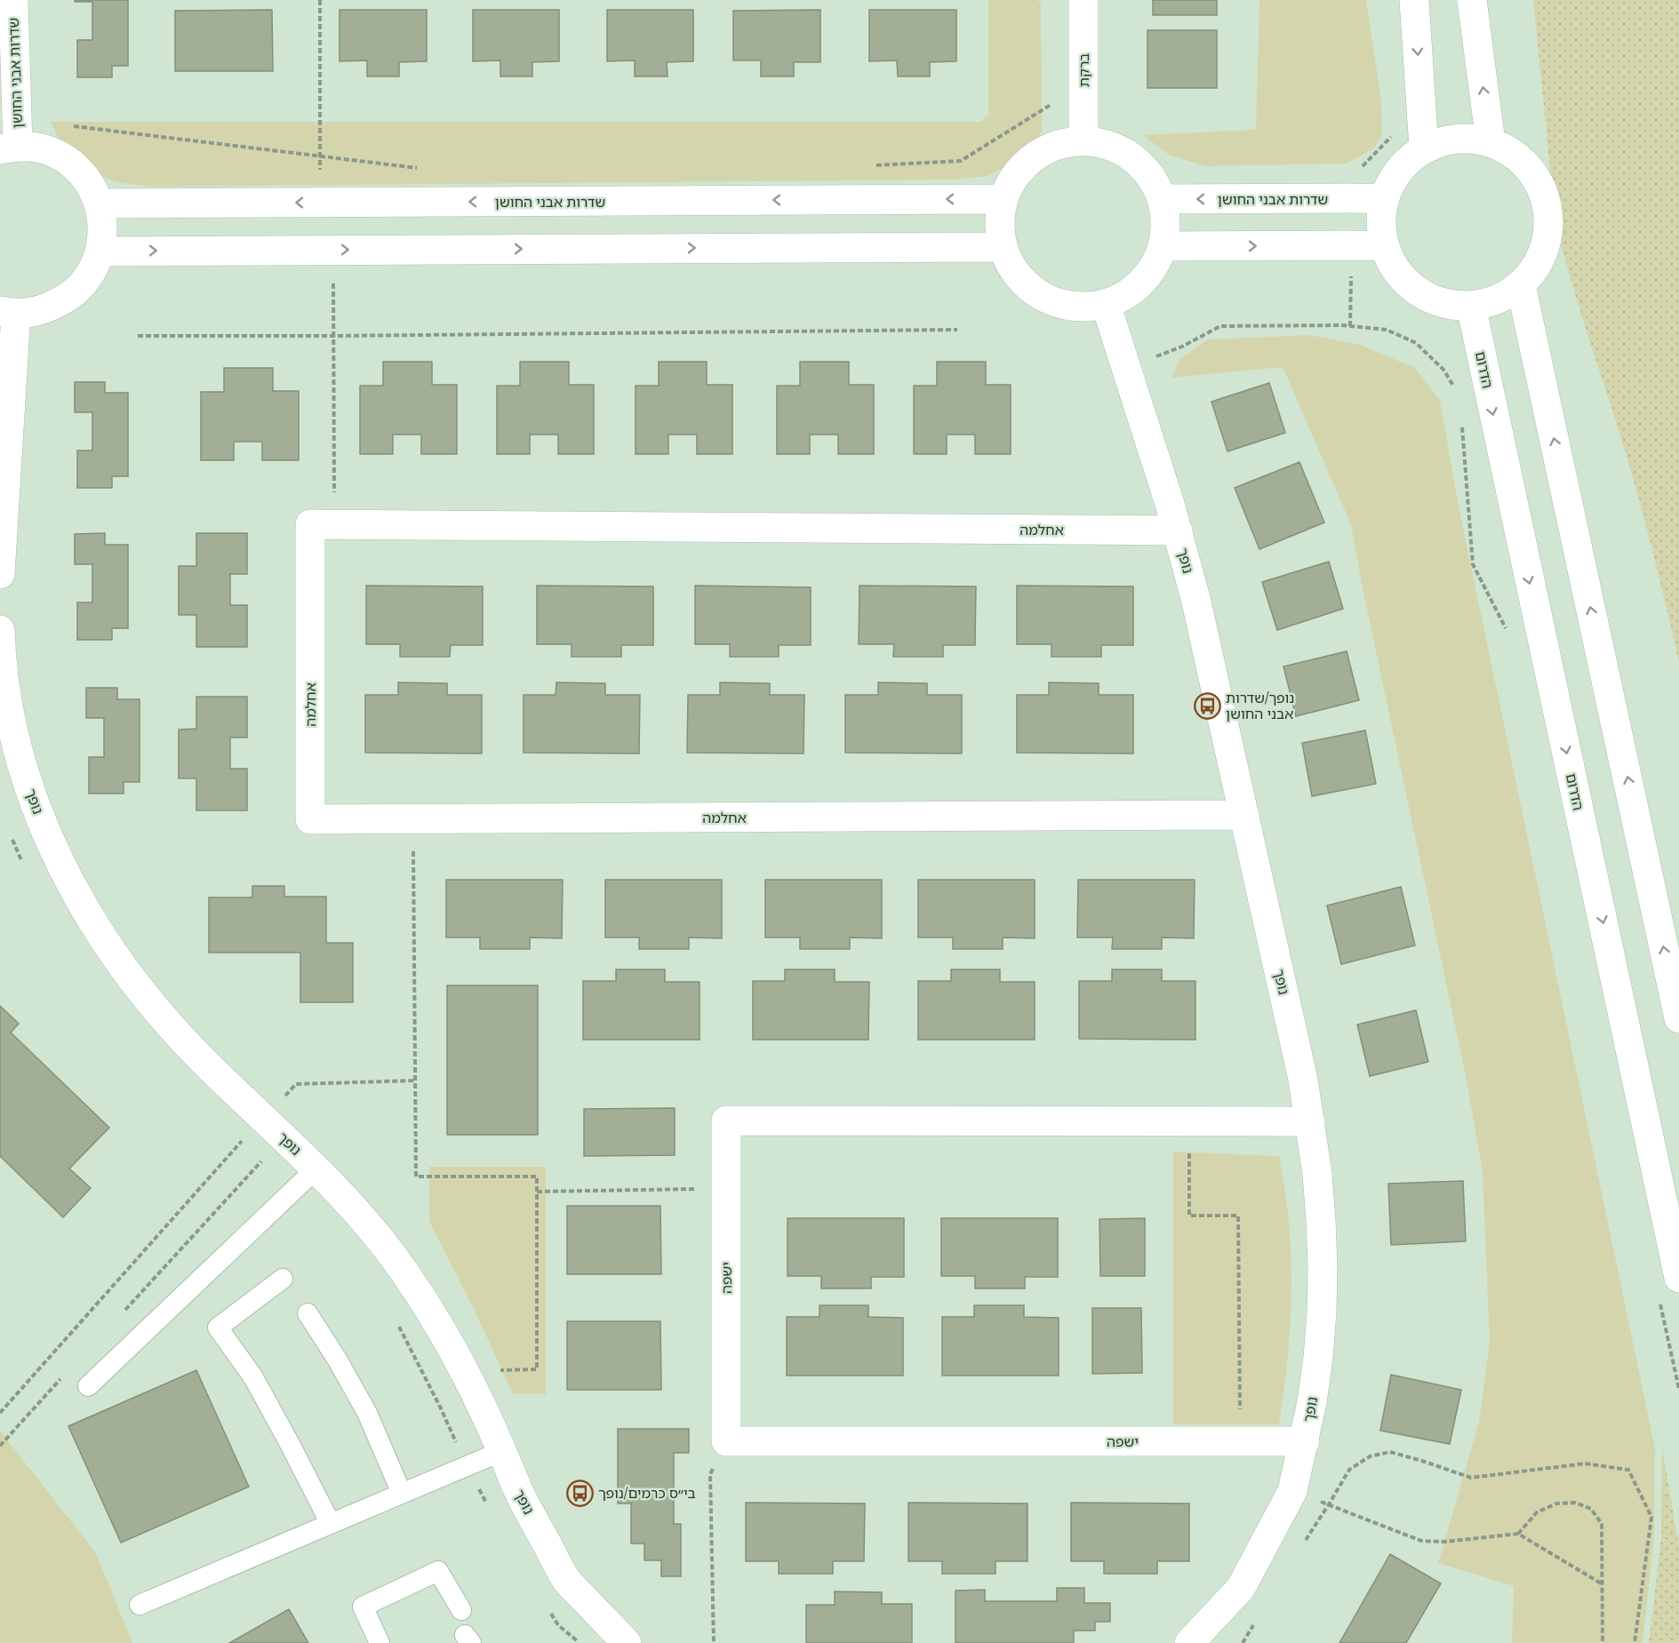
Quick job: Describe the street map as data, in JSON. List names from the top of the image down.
{
  "streets": {
    "street": [
      "ברקת",
      "שדרות אבני החושן",
      "הדרום",
      "אחלמה",
      "נופך",
      "ישפה"
    ]
  },
  "crossings": [
    ["ברקת", "שדרות אבני החושן"],
    ["ברקת", "נופך"],
    ["שדרות אבני החושן", "הדרום"],
    ["שדרות אבני החושן", "נופך"],
    ["אחלמה", "נופך"],
    ["נופך", "ישפה"]
  ],
  "places": {
    "bus stop": ["נופך/שדרות אבני החושן", "בי״ס כרמים/נופך"]
  }
}
